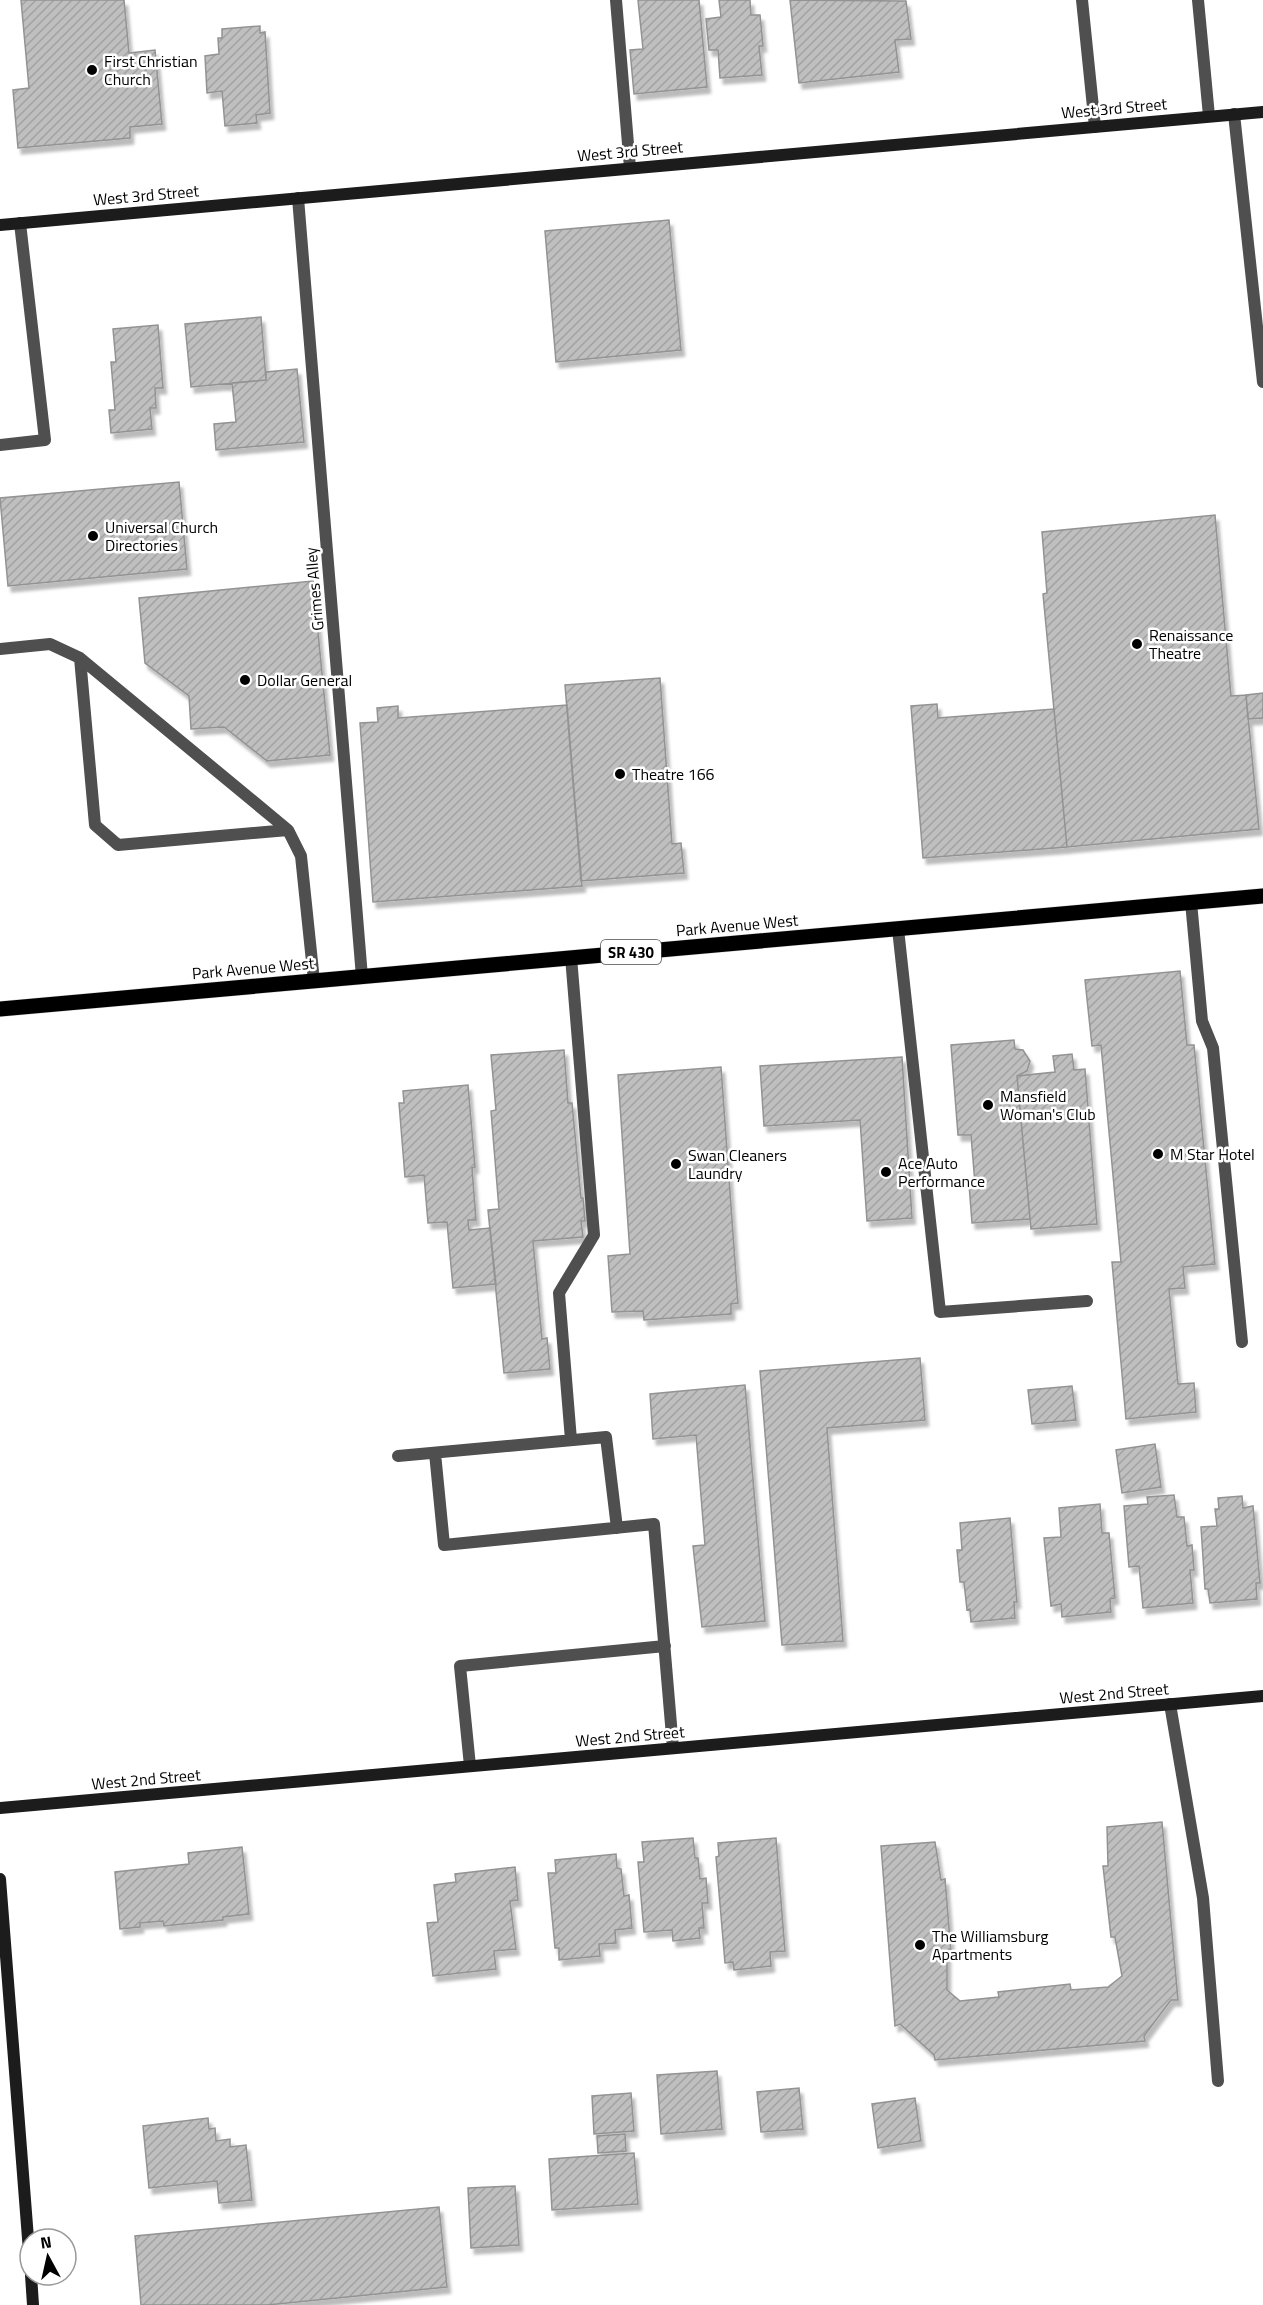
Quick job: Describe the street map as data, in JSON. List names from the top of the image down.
{
  "streets": {
    "main road": ["Park Avenue West", "SR 430"],
    "street": ["West 3rd Street", "West 2nd Street"],
    "lane": ["Grimes Alley"]
  },
  "crossings": [
    ["West 3rd Street", "Grimes Alley"],
    ["Grimes Alley", "Park Avenue West"]
  ],
  "places": [
    "First Christian Church",
    "Universal Church Directories",
    "Renaissance Theatre",
    "Dollar General",
    "Theatre 166",
    "Mansfield Woman's Club",
    "M Star Hotel",
    "Swan Cleaners Laundry",
    "Ace Auto Performance",
    "The Williamsburg Apartments"
  ],
  "north": "top"
}
